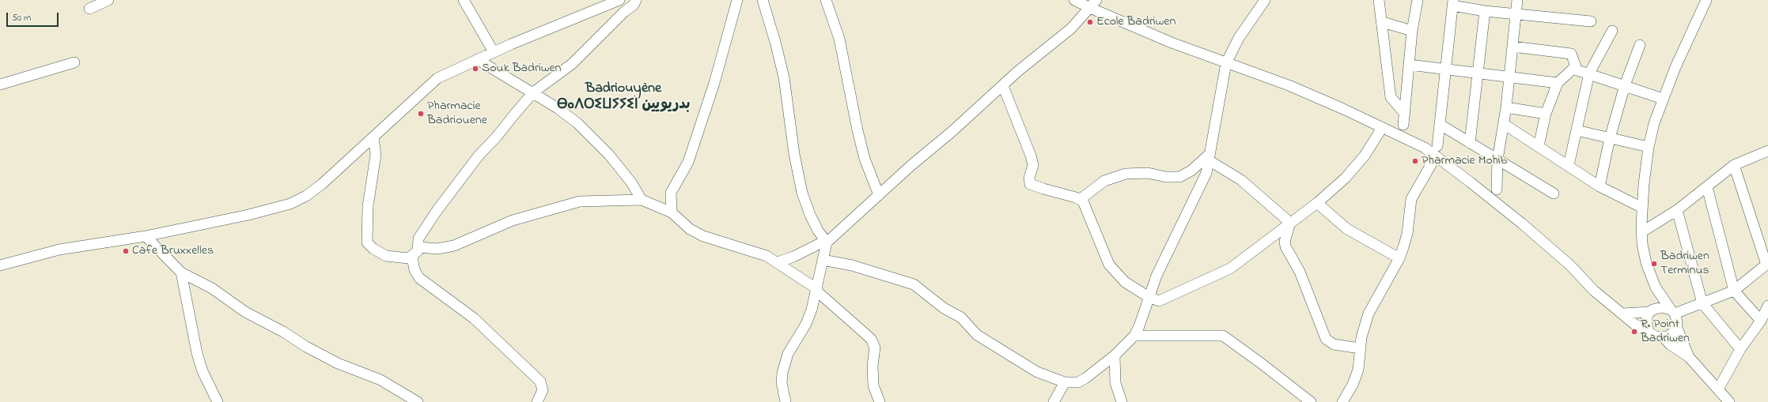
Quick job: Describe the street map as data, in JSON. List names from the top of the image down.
{
  "districts": ["Badriouyène ⴱⴰⴷⵔⵉⵡⵢⵢⵉⵏ بدريويين"],
  "places": [
    "Ecole Badriwen",
    "Souk Badriwen",
    "Pharmacie Badriouene",
    "Pharmacie Mohib",
    "Cafe Bruxxelles",
    "Badriwen Terminus",
    "R. Point Badriwen"
  ],
  "scale_bar": "50 m"
}
